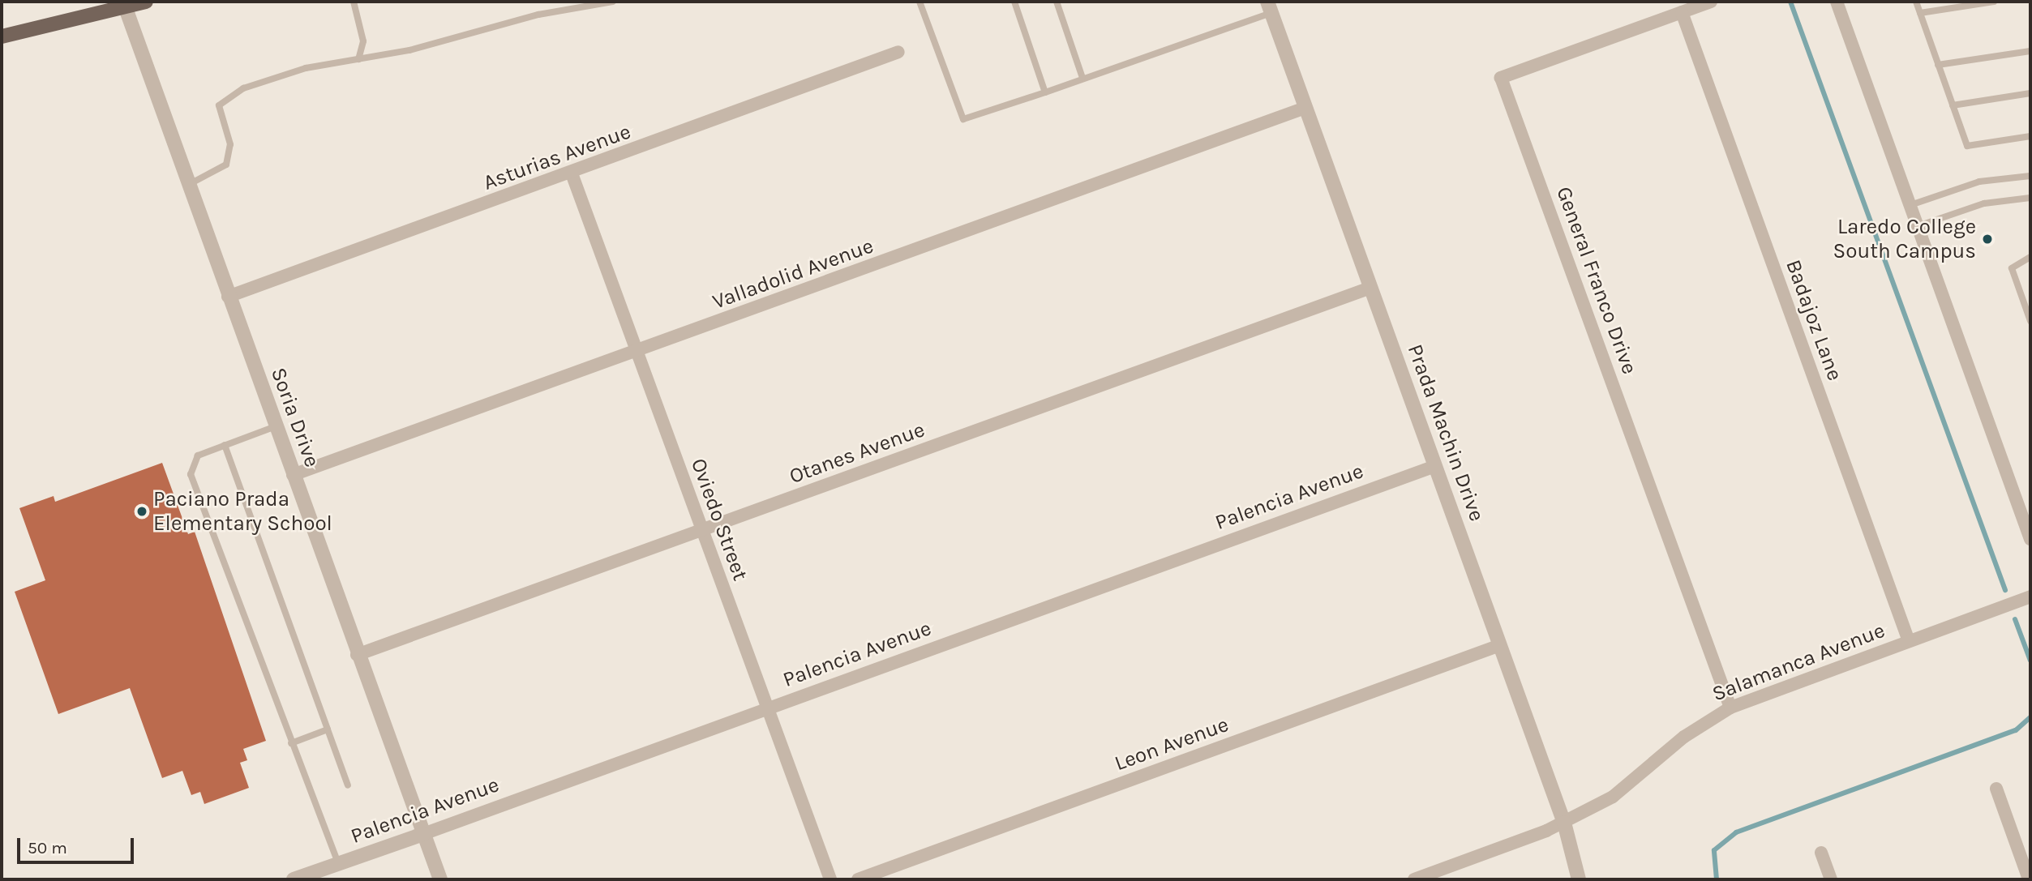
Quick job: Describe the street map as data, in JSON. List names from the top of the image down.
{
  "streets": {
    "street": [
      "Asturias Avenue",
      "Valladolid Avenue",
      "General Franco Drive",
      "Badajoz Lane",
      "Soria Drive",
      "Prada Machin Drive",
      "Otanes Avenue",
      "Palencia Avenue",
      "Oviedo Street",
      "Salamanca Avenue",
      "Leon Avenue"
    ]
  },
  "crossings": [
    ["Asturias Avenue", "Soria Drive"],
    ["Asturias Avenue", "Oviedo Street"],
    ["Valladolid Avenue", "Soria Drive"],
    ["Valladolid Avenue", "Prada Machin Drive"],
    ["Valladolid Avenue", "Oviedo Street"],
    ["General Franco Drive", "Badajoz Lane"],
    ["General Franco Drive", "Salamanca Avenue"],
    ["Badajoz Lane", "Salamanca Avenue"],
    ["Soria Drive", "Otanes Avenue"],
    ["Soria Drive", "Palencia Avenue"],
    ["Prada Machin Drive", "Otanes Avenue"],
    ["Prada Machin Drive", "Palencia Avenue"],
    ["Prada Machin Drive", "Salamanca Avenue"],
    ["Prada Machin Drive", "Leon Avenue"],
    ["Otanes Avenue", "Oviedo Street"],
    ["Palencia Avenue", "Oviedo Street"]
  ],
  "places": ["Laredo College South Campus", "Paciano Prada Elementary School"],
  "scale_bar": "50 m"
}
